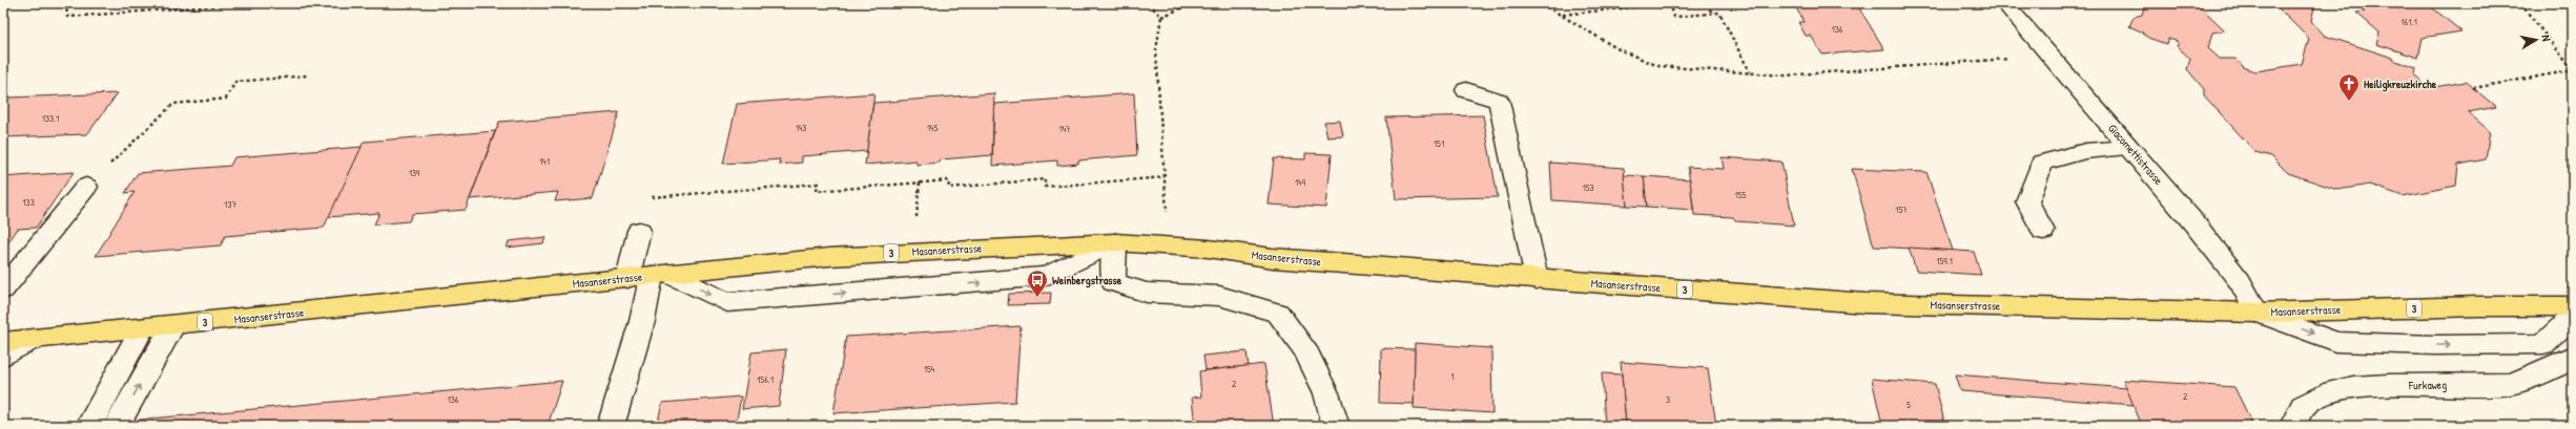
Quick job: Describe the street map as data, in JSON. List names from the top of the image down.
{
  "streets": {
    "main road": ["Masanserstrasse", "3"],
    "street": ["Giacomettistrasse", "Furkaweg"]
  },
  "crossings": [
    ["Giacomettistrasse", "Masanserstrasse"]
  ],
  "places": {
    "church": ["Heiligkreuzkirche"],
    "bus stop": ["Weinbergstrasse"]
  },
  "house_numbers": [
    "161.1",
    "136",
    "133.1",
    "143",
    "145",
    "147",
    "151",
    "141",
    "139",
    "149",
    "153",
    "155",
    "133",
    "137",
    "157",
    "159.1",
    "154",
    "1",
    "156.1",
    "2",
    "2",
    "136",
    "3",
    "5"
  ],
  "north": "right"
}
